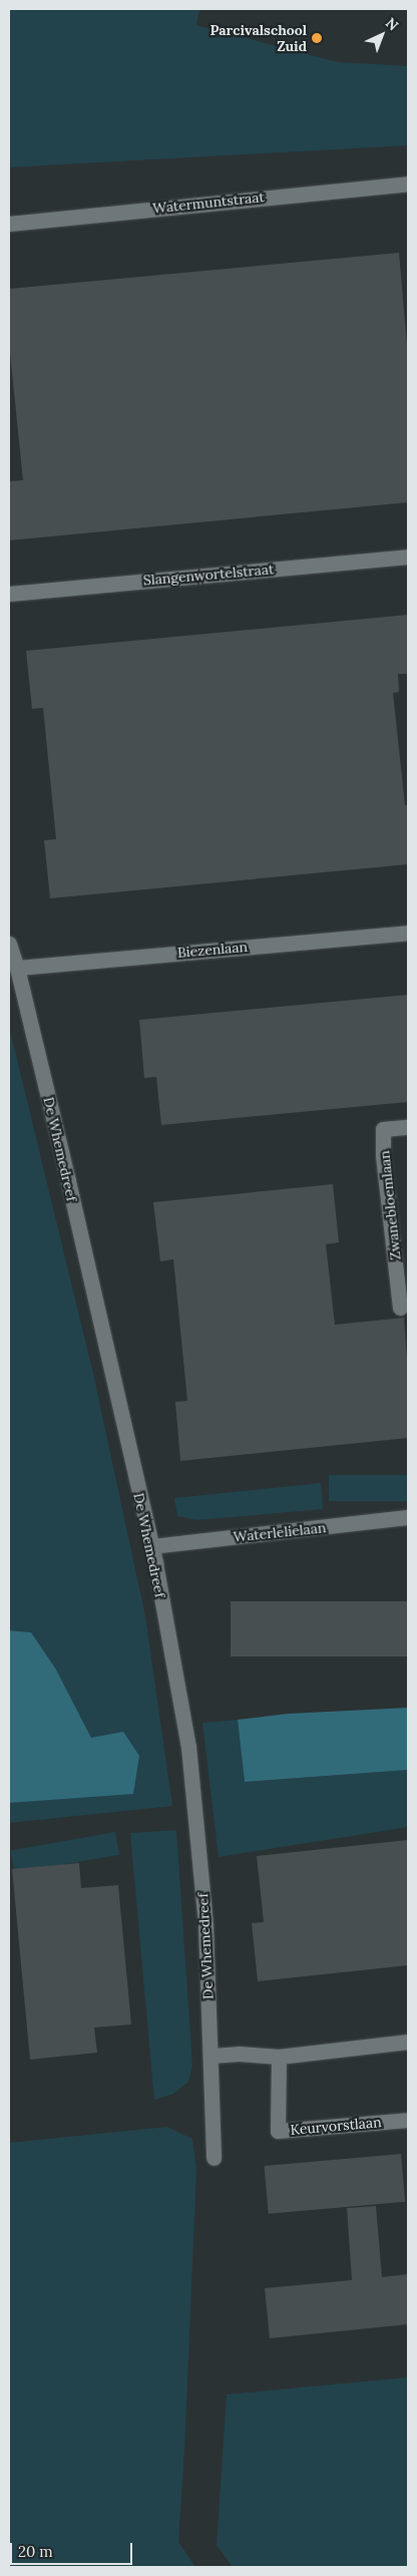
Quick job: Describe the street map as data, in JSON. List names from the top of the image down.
{
  "streets": {
    "street": [
      "Watermuntstraat",
      "Slangenwortelstraat",
      "Biezenlaan",
      "De Whemedreef",
      "Zwanebloemlaan",
      "Waterlelielaan",
      "Keurvorstlaan"
    ]
  },
  "crossings": [
    ["Biezenlaan", "De Whemedreef"],
    ["De Whemedreef", "Waterlelielaan"]
  ],
  "places": ["Parcivalschool Zuid"],
  "scale_bar": "20 m",
  "north": "top right"
}
